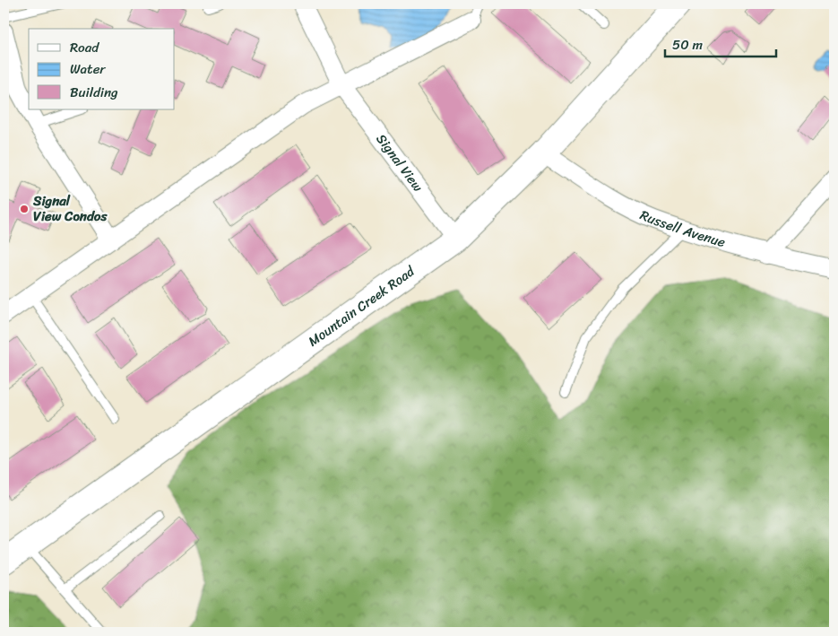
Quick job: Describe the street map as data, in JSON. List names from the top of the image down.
{
  "streets": {
    "main road": ["Mountain Creek Road"],
    "street": ["Signal View", "Russell Avenue"]
  },
  "crossings": [
    ["Signal View", "Mountain Creek Road"],
    ["Russell Avenue", "Mountain Creek Road"]
  ],
  "places": ["Signal View Condos"],
  "legend": ["Road", "Water", "Building"],
  "scale_bar": "50 m"
}
